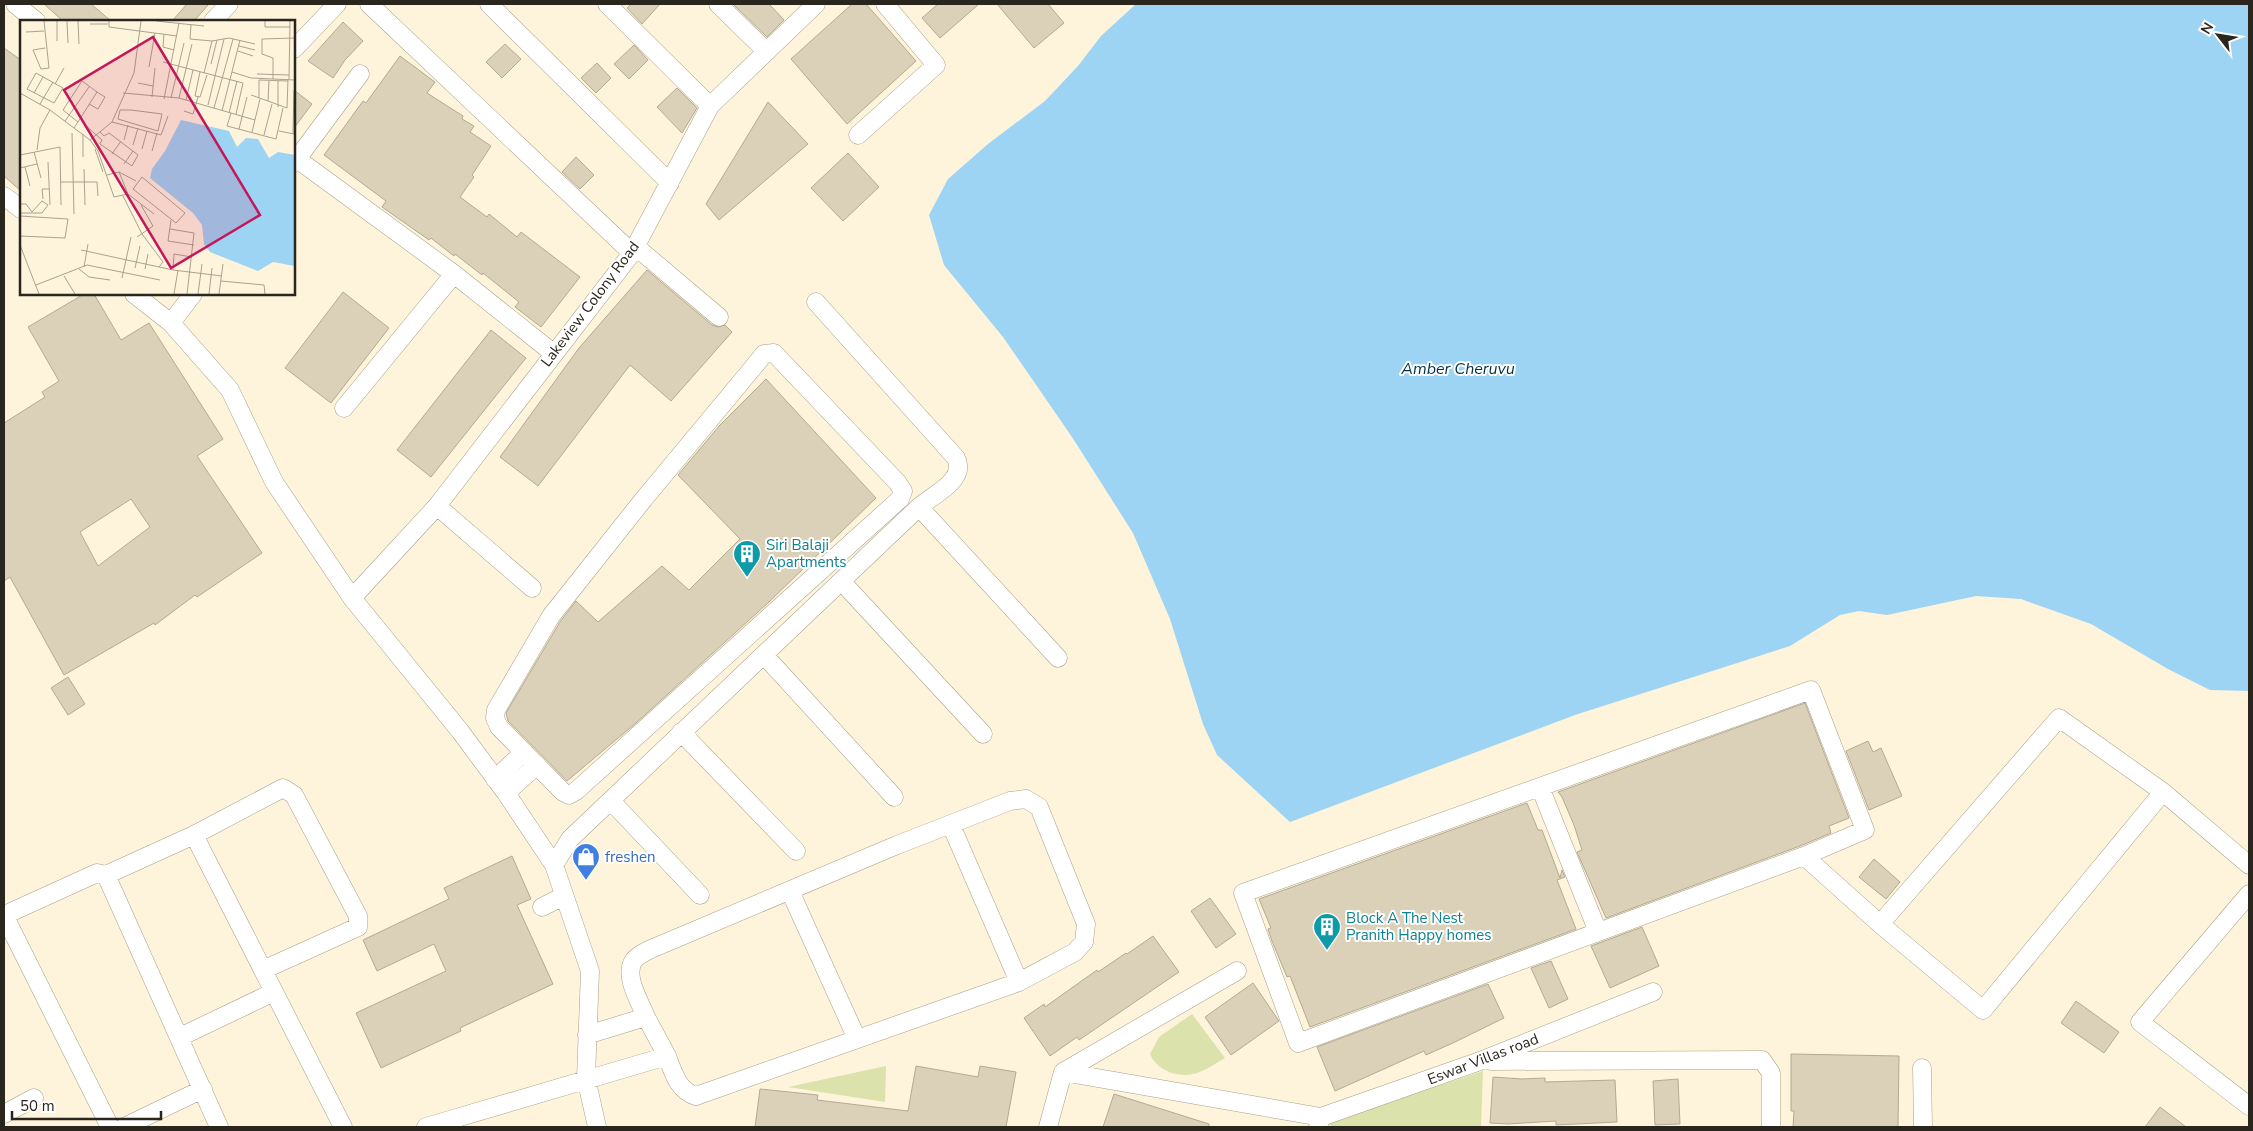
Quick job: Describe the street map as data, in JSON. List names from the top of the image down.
{
  "streets": {
    "street": ["Lakeview Colony Road", "Eswar Villas road"]
  },
  "water": ["Amber Cheruvu"],
  "places": {
    "building": ["Siri Balaji Apartments", "Block A The Nest Pranith Happy homes"],
    "shop": ["freshen"]
  },
  "scale_bar": "50 m",
  "north": "top left"
}
